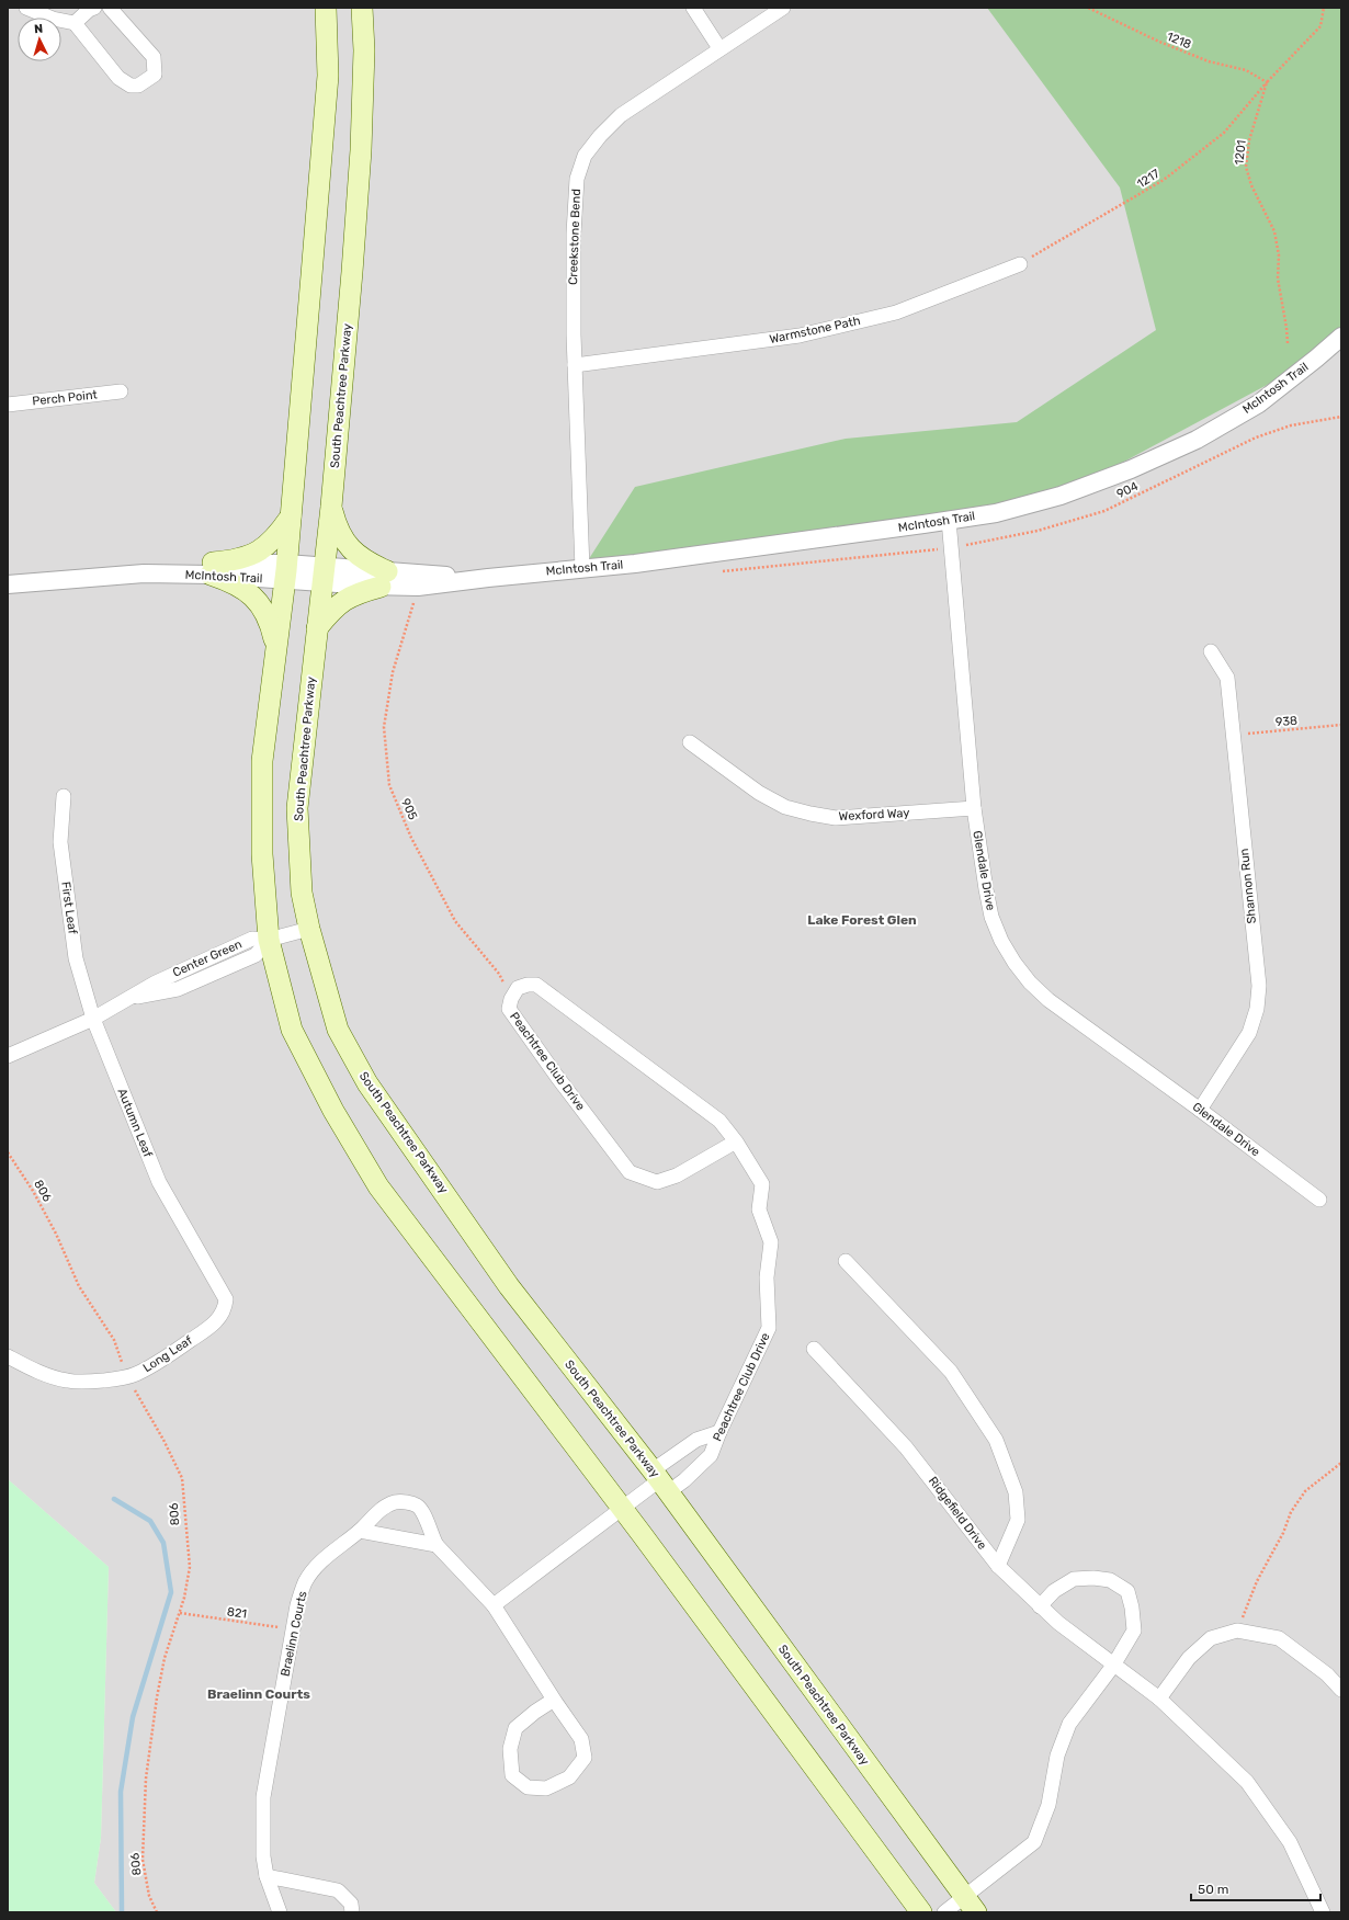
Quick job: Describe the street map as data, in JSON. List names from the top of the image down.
{
  "streets": {
    "main road": ["South Peachtree Parkway"],
    "street": [
      "Creekstone Bend",
      "Warmstone Path",
      "McIntosh Trail",
      "Perch Point",
      "Wexford Way",
      "Glendale Drive",
      "Shannon Run",
      "First Leaf",
      "Center Green",
      "Peachtree Club Drive",
      "Autumn Leaf",
      "Long Leaf",
      "Ridgefield Drive",
      "Braelinn Courts"
    ],
    "path": [
      "1218",
      "1201",
      "1217",
      "904",
      "938",
      "905",
      "806",
      "821"
    ]
  },
  "crossings": [
    ["1218", "1201"],
    ["1218", "1217"],
    ["1201", "1217"],
    ["1217", "Warmstone Path"],
    ["Creekstone Bend", "Warmstone Path"],
    ["Creekstone Bend", "McIntosh Trail"],
    ["McIntosh Trail", "South Peachtree Parkway"],
    ["McIntosh Trail", "Glendale Drive"],
    ["South Peachtree Parkway", "Peachtree Club Drive"],
    ["904", "Glendale Drive"],
    ["938", "Shannon Run"],
    ["905", "Peachtree Club Drive"],
    ["Wexford Way", "Glendale Drive"],
    ["Glendale Drive", "Shannon Run"],
    ["First Leaf", "Center Green"],
    ["First Leaf", "Autumn Leaf"],
    ["Center Green", "Autumn Leaf"],
    ["Autumn Leaf", "Long Leaf"],
    ["806", "Long Leaf"],
    ["806", "821"],
    ["821", "Braelinn Courts"]
  ],
  "districts": ["Lake Forest Glen", "Braelinn Courts"],
  "scale_bar": "50 m",
  "north": "top"
}
